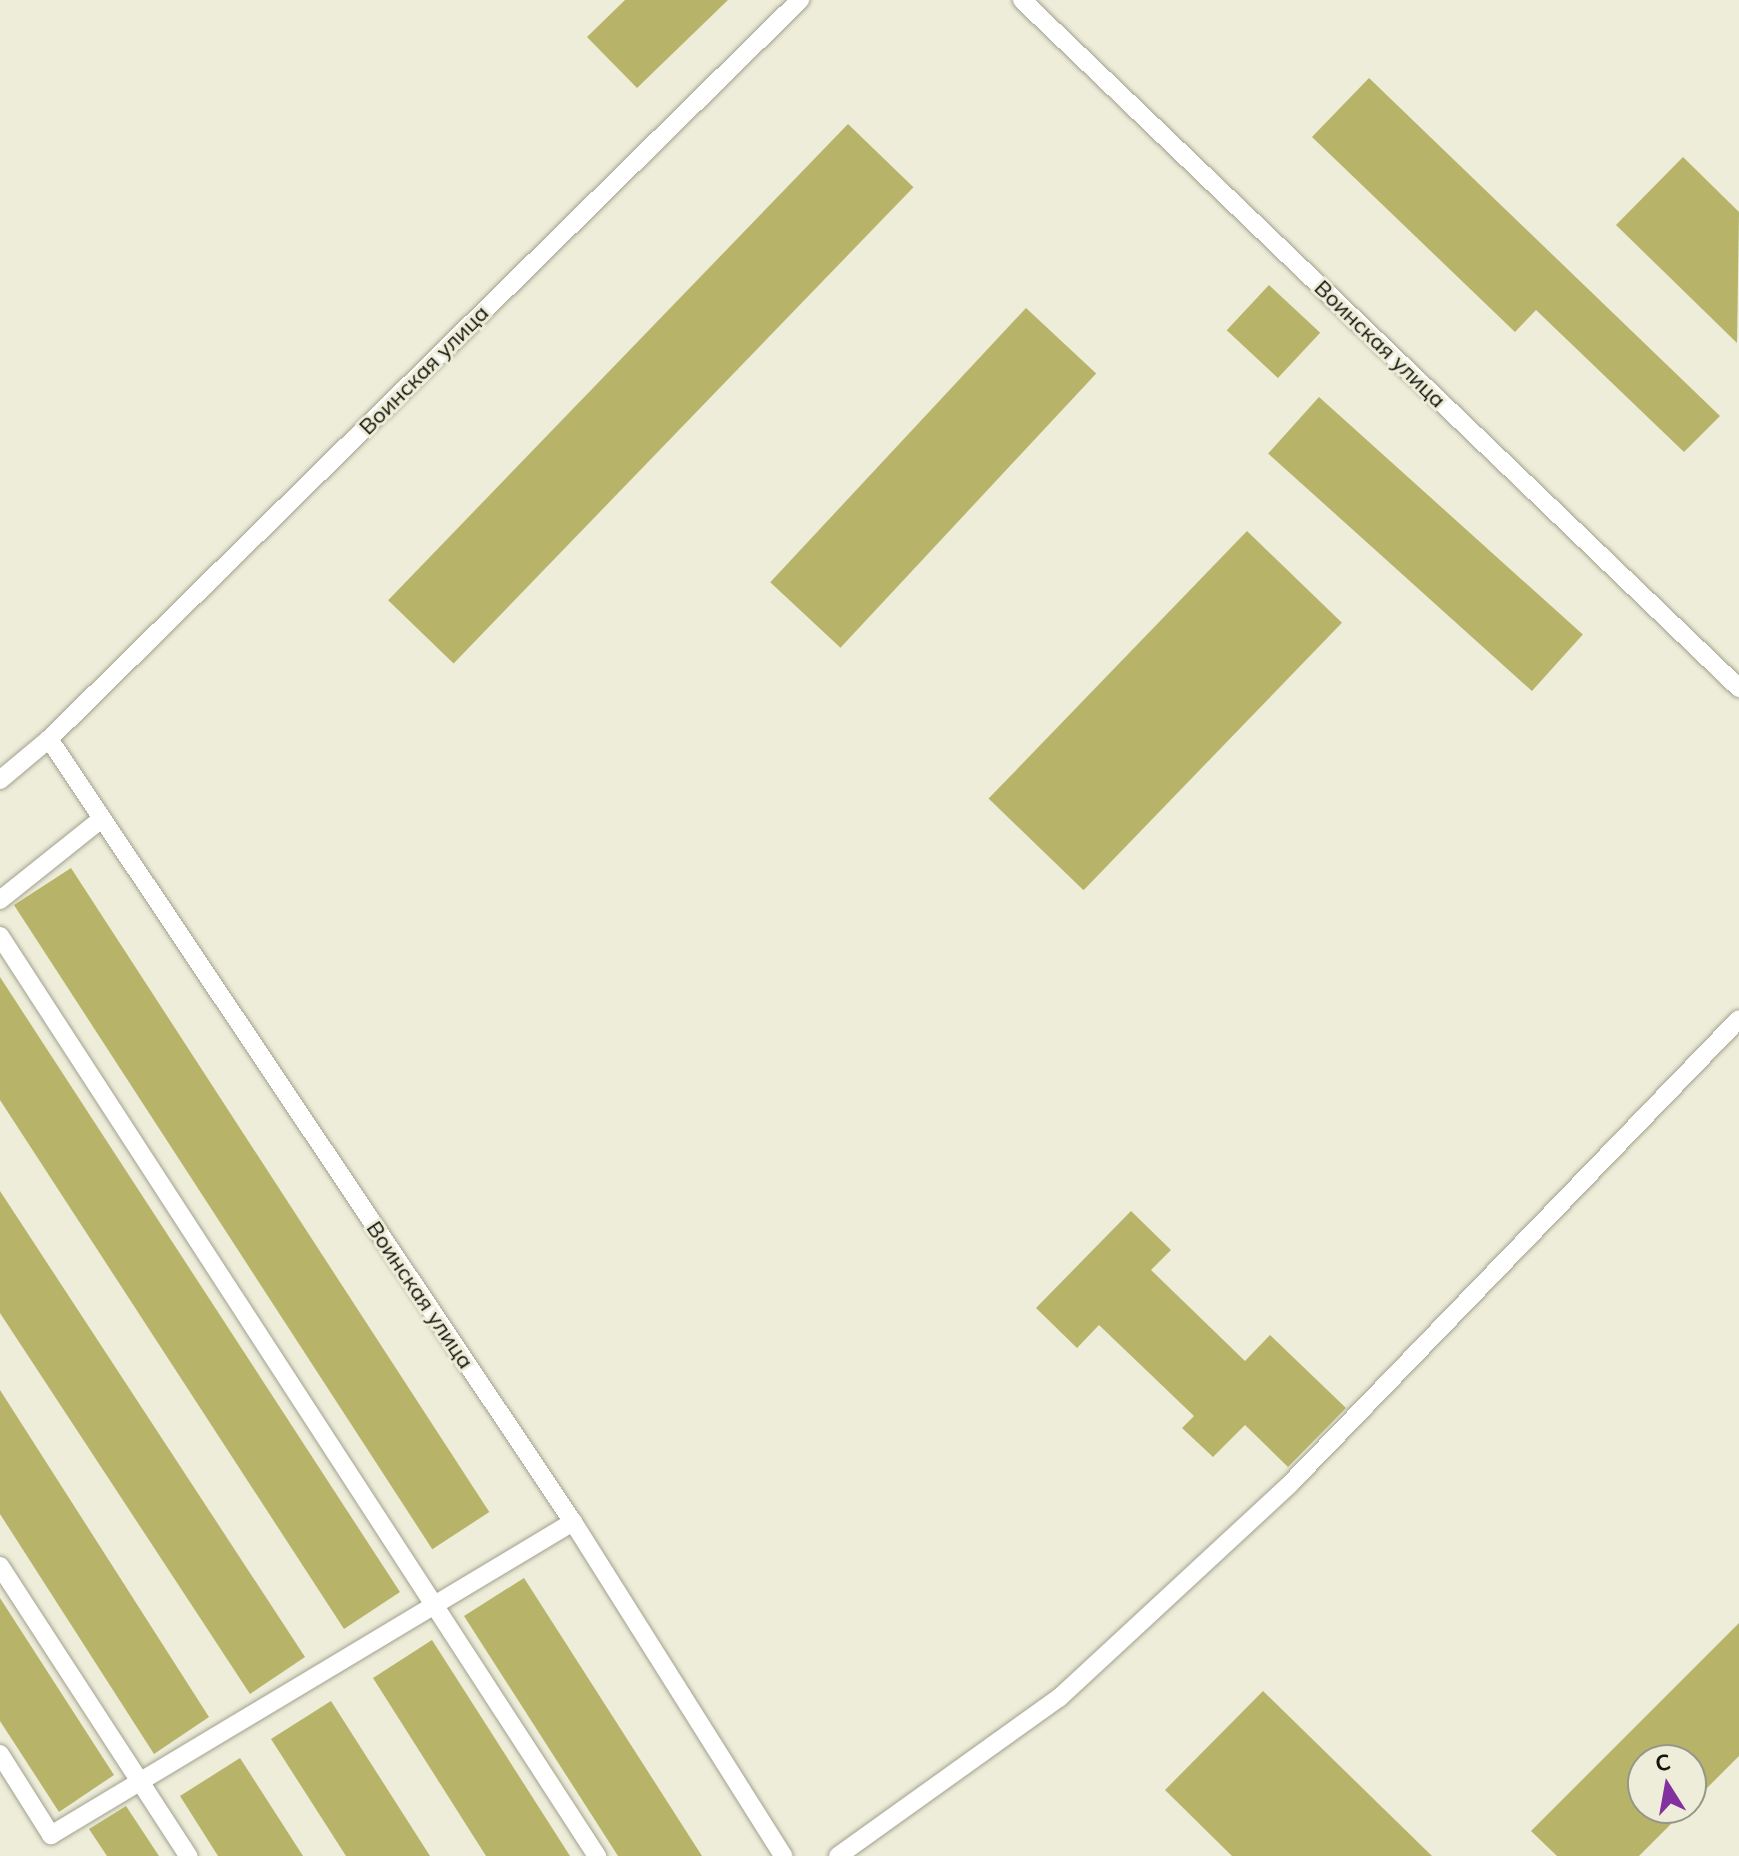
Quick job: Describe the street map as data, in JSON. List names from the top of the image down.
{
  "streets": {
    "lane": ["Воинская улица"]
  },
  "north": "top"
}
